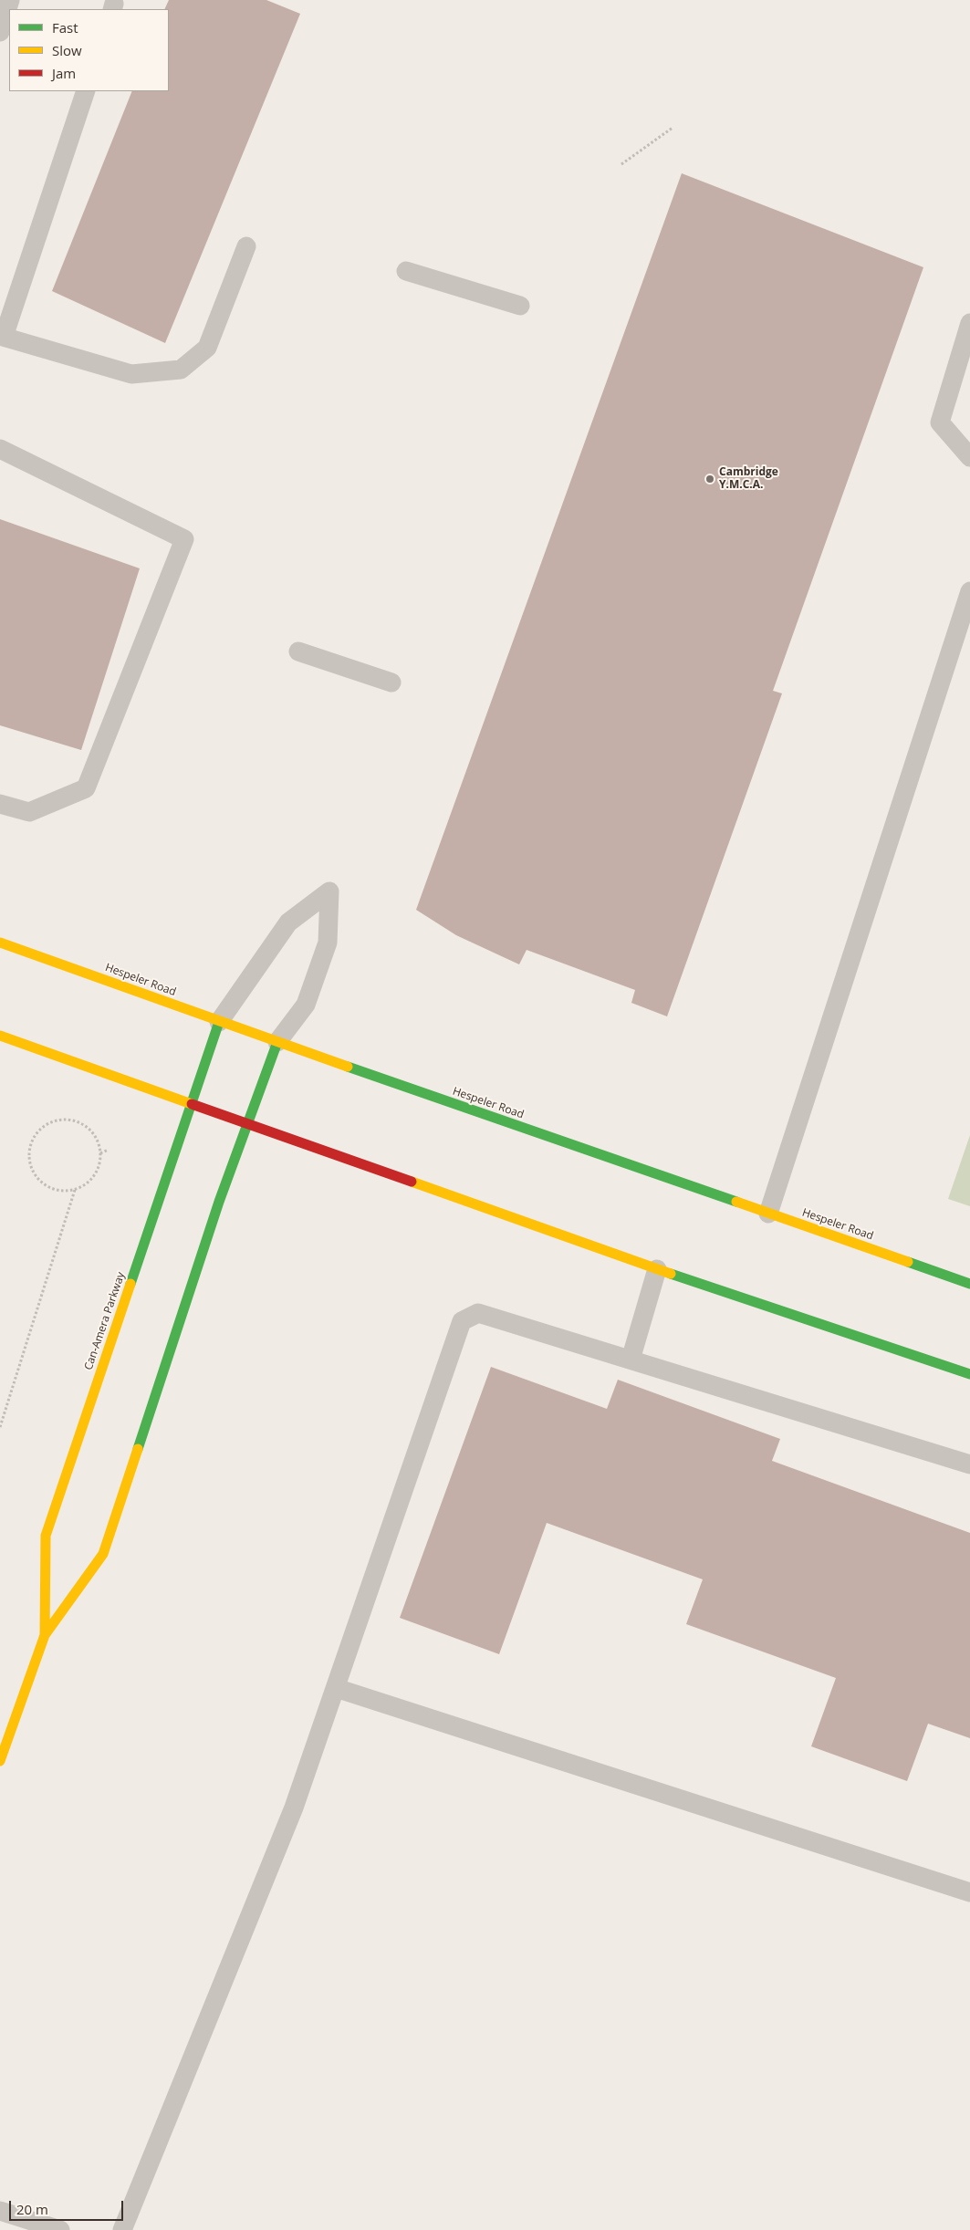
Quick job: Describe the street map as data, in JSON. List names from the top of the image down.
{
  "streets": {
    "main road": ["Hespeler Road", "Can-Amera Parkway"]
  },
  "crossings": [
    ["Hespeler Road", "Can-Amera Parkway"]
  ],
  "places": ["Cambridge Y.M.C.A."],
  "legend": ["Fast", "Slow", "Jam"],
  "scale_bar": "20 m"
}
